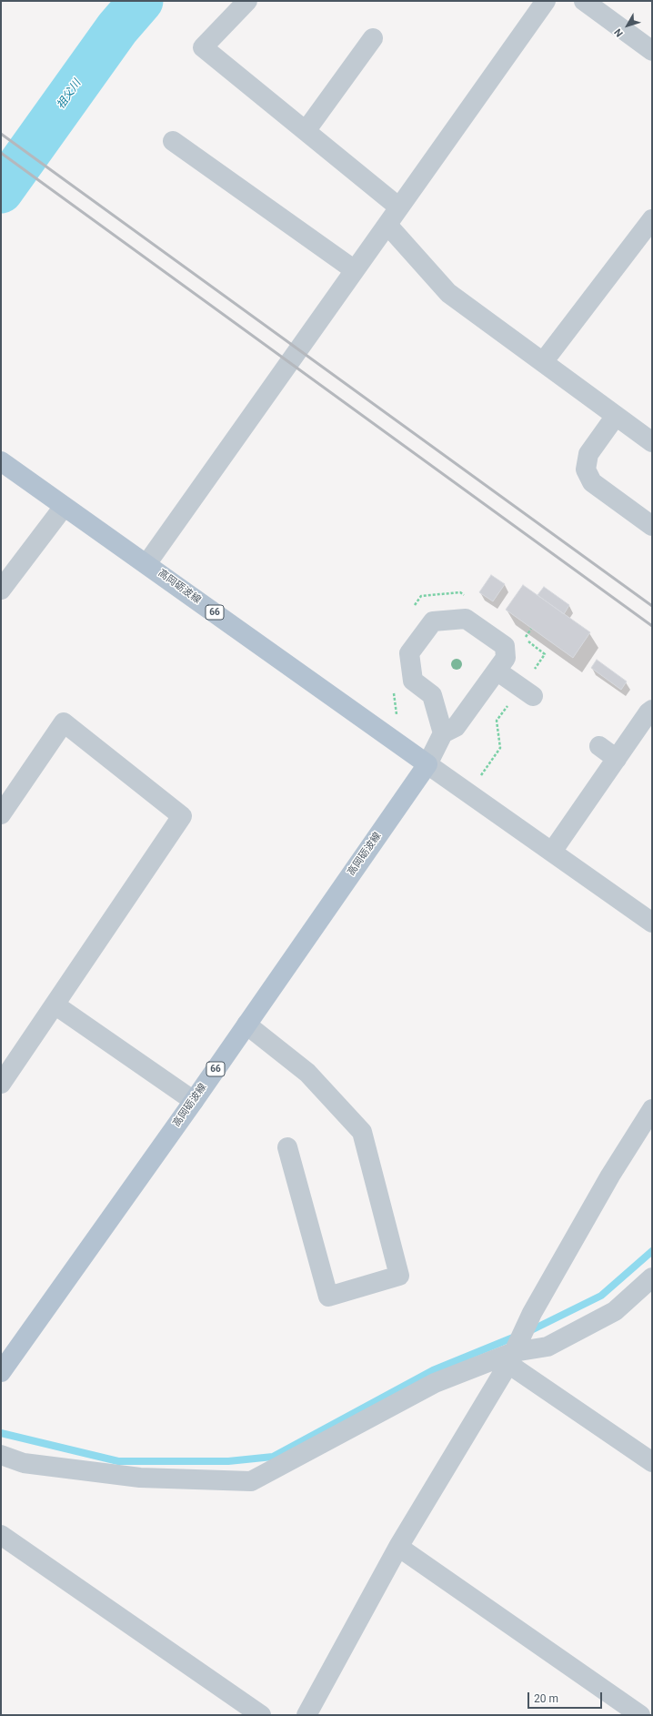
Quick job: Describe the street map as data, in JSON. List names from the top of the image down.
{
  "streets": {
    "main road": ["高岡砺波線", "66"]
  },
  "water": ["祖父川"],
  "scale_bar": "20 m",
  "north": "bottom left"
}
